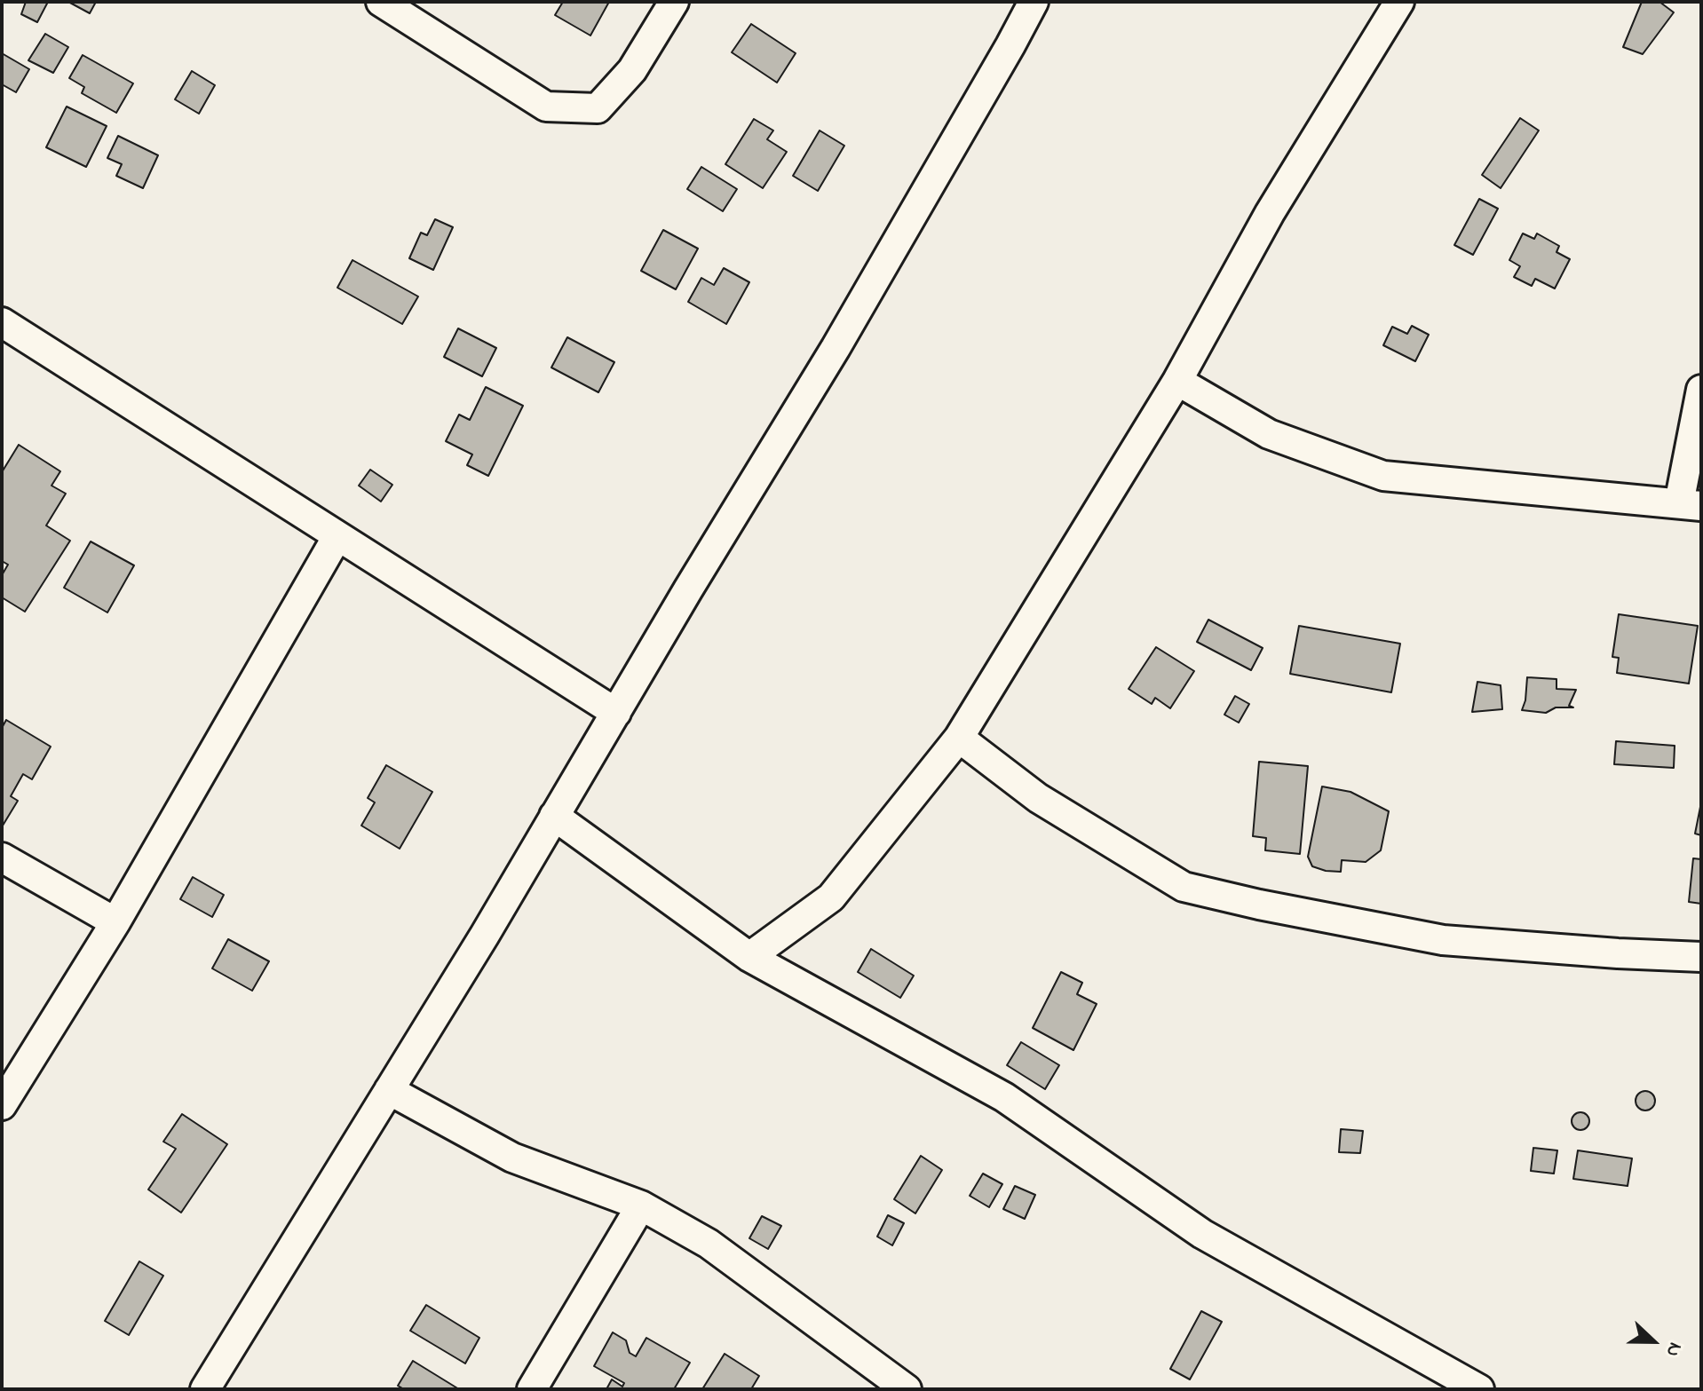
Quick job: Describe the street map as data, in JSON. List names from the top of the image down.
{
  "north": "right"
}
